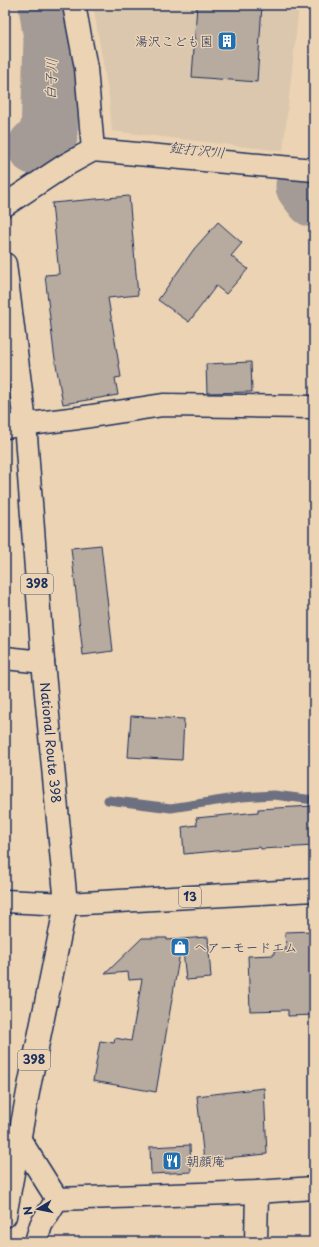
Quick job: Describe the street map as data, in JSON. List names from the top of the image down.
{
  "streets": {
    "main road": ["398", "National Route 398", "13"]
  },
  "crossings": [
    ["National Route 398", "13"]
  ],
  "water": ["白子川", "鉦打沢川"],
  "places": {
    "building": ["湯沢こども園"],
    "shop": ["ヘアーモードエム"],
    "restaurant": ["朝顔庵"]
  },
  "north": "left"
}
